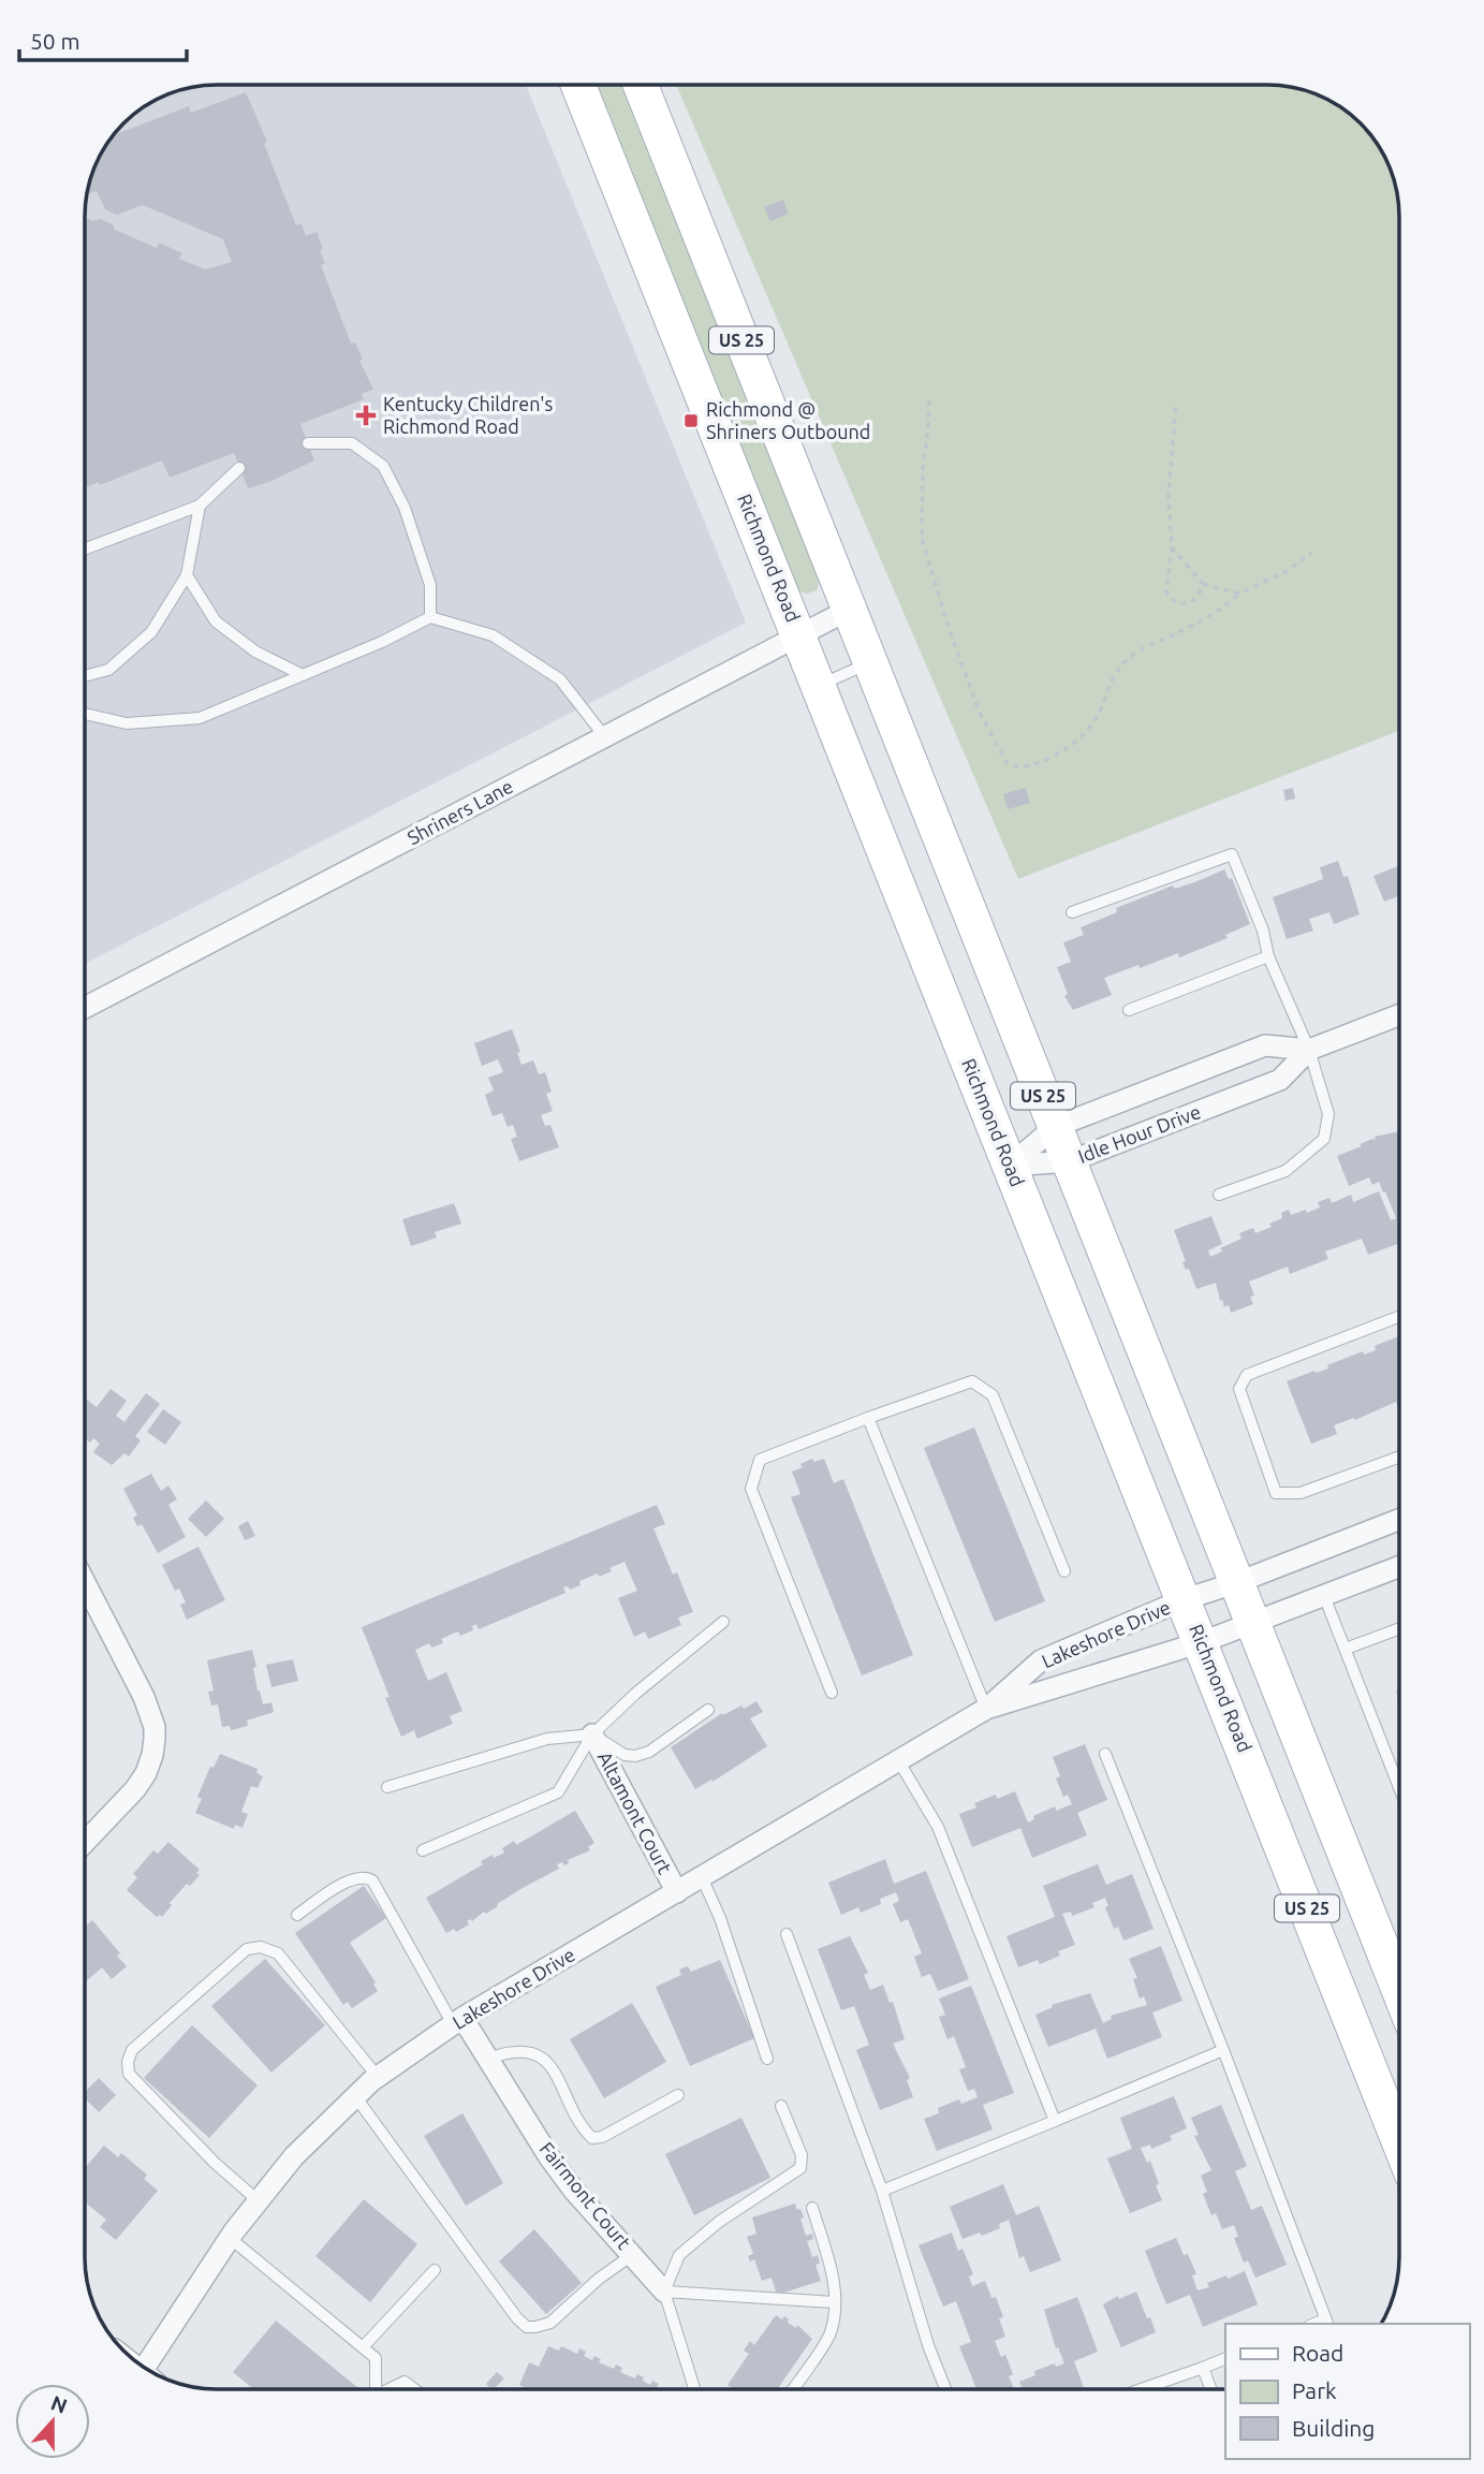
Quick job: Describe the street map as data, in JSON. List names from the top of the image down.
{
  "streets": {
    "main road": ["US 25", "Richmond Road"],
    "street": [
      "Shriners Lane",
      "Idle Hour Drive",
      "Lakeshore Drive",
      "Altamont Court",
      "Fairmont Court"
    ]
  },
  "crossings": [
    ["US 25", "Shriners Lane"],
    ["US 25", "Idle Hour Drive"],
    ["US 25", "Lakeshore Drive"],
    ["Richmond Road", "Shriners Lane"],
    ["Richmond Road", "Idle Hour Drive"],
    ["Richmond Road", "Lakeshore Drive"],
    ["Lakeshore Drive", "Altamont Court"],
    ["Lakeshore Drive", "Fairmont Court"]
  ],
  "places": {
    "health": ["Kentucky Children's Richmond Road"],
    "transit": ["Richmond @ Shriners Outbound"]
  },
  "legend": ["Road", "Park", "Building"],
  "scale_bar": "50 m",
  "north": "top"
}
